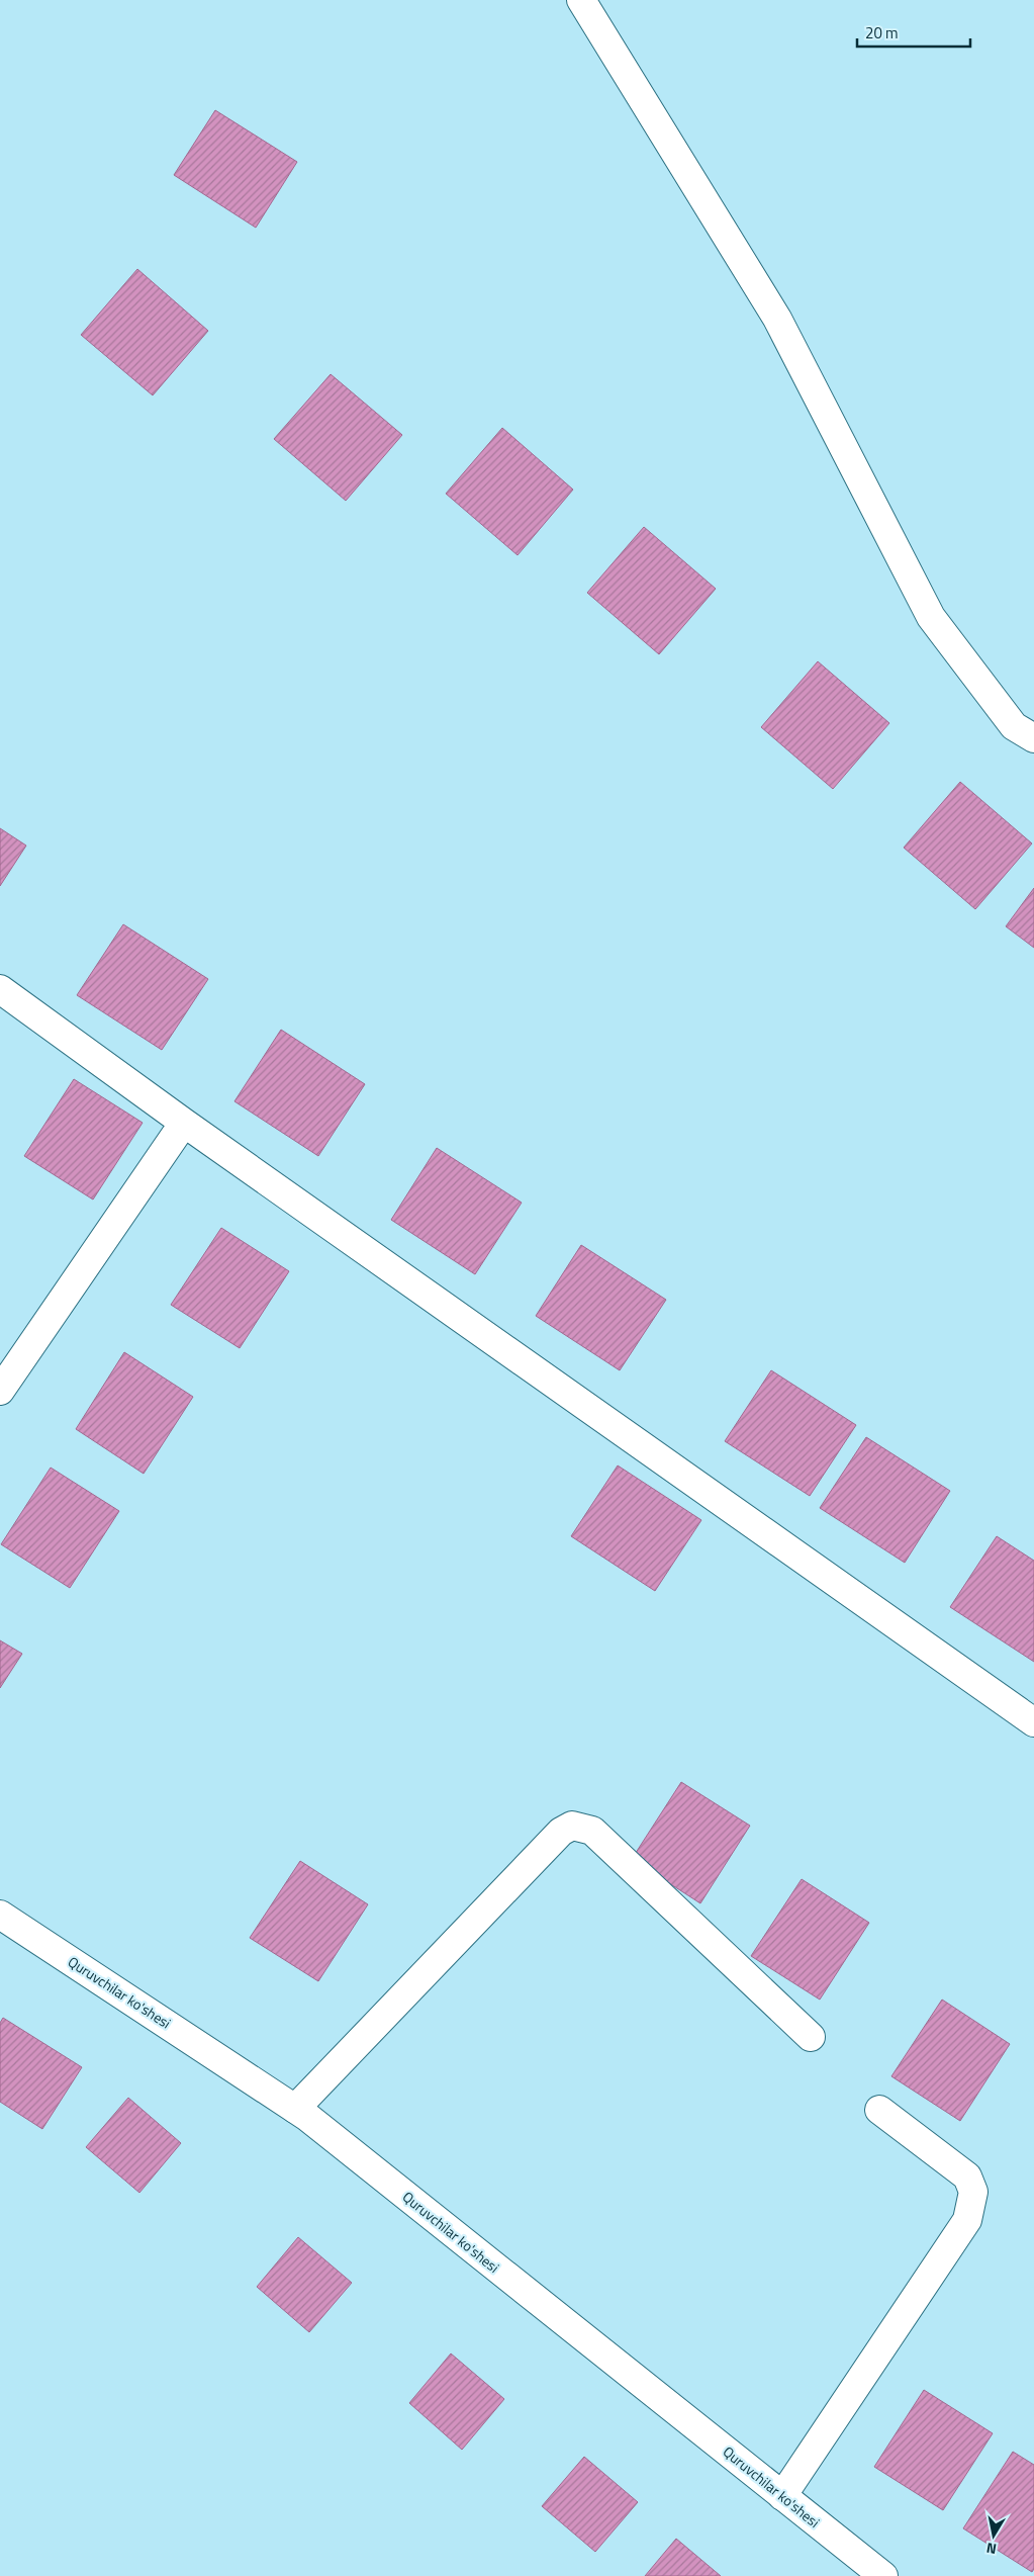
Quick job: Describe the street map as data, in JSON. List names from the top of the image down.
{
  "streets": {
    "street": ["Quruvchilar ko'shesi"]
  },
  "scale_bar": "20 m",
  "north": "bottom"
}
